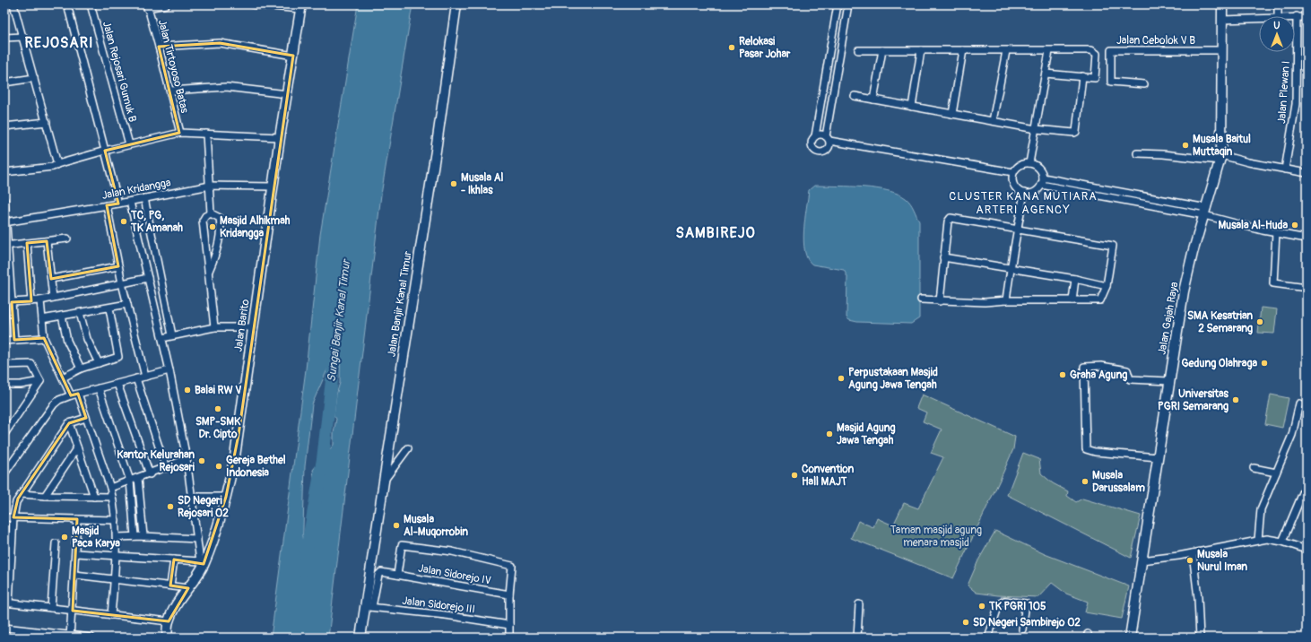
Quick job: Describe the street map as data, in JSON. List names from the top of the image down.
{
  "streets": {
    "street": [
      "Jalan Cebolok V B",
      "Jalan Tirtoyoso Batas",
      "Jalan Rejosari Gumuk B",
      "Jalan Plewan I",
      "Jalan Kridangga",
      "Jalan Banjir Kanal Timur",
      "Jalan Gajah Raya",
      "Jalan Barito",
      "Jalan Sidorejo IV",
      "Jalan Sidorejo III"
    ]
  },
  "crossings": [
    ["Jalan Cebolok V B", "Jalan Gajah Raya"],
    ["Jalan Kridangga", "Jalan Barito"],
    ["Jalan Banjir Kanal Timur", "Jalan Sidorejo IV"],
    ["Jalan Banjir Kanal Timur", "Jalan Sidorejo III"],
    ["Jalan Sidorejo IV", "Jalan Sidorejo III"]
  ],
  "districts": ["REJOSARI", "CLUSTER KANA MUTIARA ARTERI AGENCY", "SAMBIREJO"],
  "water": ["Sungai Banjir Kanal Timur"],
  "parks": ["Taman masjid agung menara masjid"],
  "places": [
    "Relokasi Pasar Johar",
    "Musala Baitul Muttaqin",
    "Musala Al - Ikhlas",
    "TC, PG, TK Amanah",
    "Musala Al-Huda",
    "Masjid Alhikmah Kridangga",
    "SMA Kesatrian 2 Semarang",
    "Gedung Olahraga",
    "Graha Agung",
    "Perpustakaan Masjid Agung Jawa Tengah",
    "Balai RW V",
    "Universitas PGRI Semarang",
    "SMP-SMK Dr. Cipto",
    "Masjid Agung Jawa Tengah",
    "Kantor Kelurahan Rejosari",
    "Gereja Bethel Indonesia",
    "Convention Hall MAJT",
    "Musala Darussalam",
    "SD Negeri Rejosari 02",
    "Musala Al-Muqorrobin",
    "Masjid Paca Karya",
    "Musala Nurul Iman",
    "TK PGRI 105",
    "SD Negeri Sambirejo 02"
  ],
  "north": "top"
}
